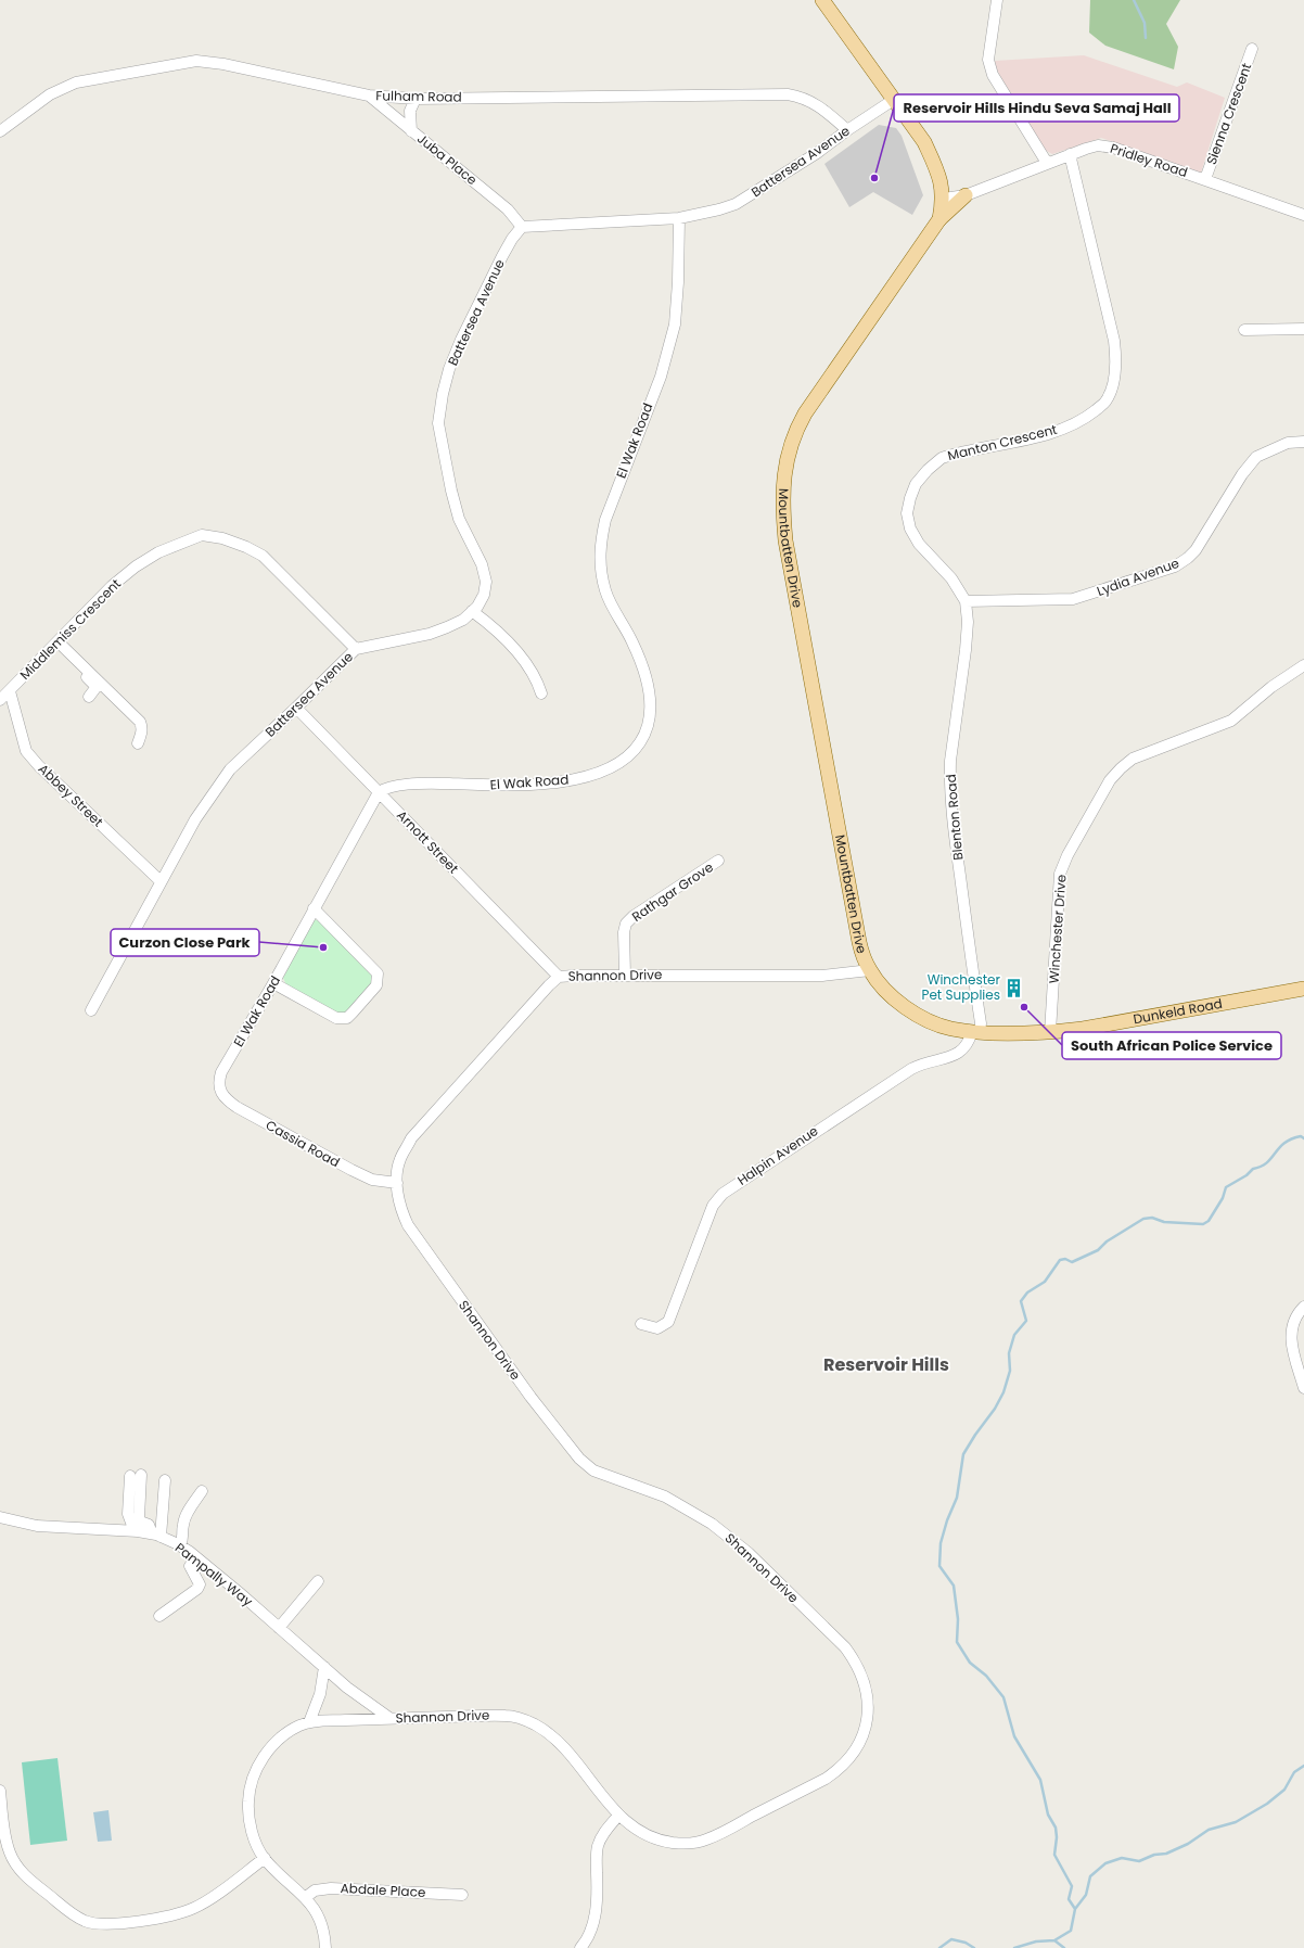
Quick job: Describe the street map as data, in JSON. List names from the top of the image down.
{
  "streets": {
    "main road": ["Mountbatten Drive", "Dunkeld Road"],
    "street": [
      "Fulham Road",
      "Sienna Crescent",
      "Juba Place",
      "Pridley Road",
      "Battersea Avenue",
      "El Wak Road",
      "Manton Crescent",
      "Lydia Avenue",
      "Middlemiss Crescent",
      "Abbey Street",
      "Blenton Road",
      "Arnott Street",
      "Rathgar Grove",
      "Winchester Drive",
      "Shannon Drive",
      "Cassia Road",
      "Halpin Avenue",
      "Pampally Way",
      "Abdale Place"
    ]
  },
  "crossings": [
    ["Fulham Road", "Juba Place"],
    ["Fulham Road", "Battersea Avenue"],
    ["Sienna Crescent", "Pridley Road"],
    ["Juba Place", "Battersea Avenue"],
    ["Pridley Road", "Manton Crescent"],
    ["Pridley Road", "Mountbatten Drive"],
    ["Battersea Avenue", "El Wak Road"],
    ["Battersea Avenue", "Mountbatten Drive"],
    ["Battersea Avenue", "Middlemiss Crescent"],
    ["Battersea Avenue", "Abbey Street"],
    ["Battersea Avenue", "Arnott Street"],
    ["El Wak Road", "Arnott Street"],
    ["El Wak Road", "Cassia Road"],
    ["Manton Crescent", "Lydia Avenue"],
    ["Manton Crescent", "Blenton Road"],
    ["Mountbatten Drive", "Blenton Road"],
    ["Mountbatten Drive", "Winchester Drive"],
    ["Mountbatten Drive", "Shannon Drive"],
    ["Mountbatten Drive", "Dunkeld Road"],
    ["Mountbatten Drive", "Halpin Avenue"],
    ["Lydia Avenue", "Blenton Road"],
    ["Middlemiss Crescent", "Abbey Street"],
    ["Blenton Road", "Halpin Avenue"],
    ["Arnott Street", "Shannon Drive"],
    ["Rathgar Grove", "Shannon Drive"],
    ["Winchester Drive", "Dunkeld Road"],
    ["Shannon Drive", "Cassia Road"],
    ["Shannon Drive", "Pampally Way"],
    ["Shannon Drive", "Abdale Place"]
  ],
  "districts": ["Reservoir Hills"],
  "places": {
    "other": ["Reservoir Hills Hindu Seva Samaj Hall", "Curzon Close Park", "South African Police Service"],
    "building": ["Winchester Pet Supplies"]
  }
}
